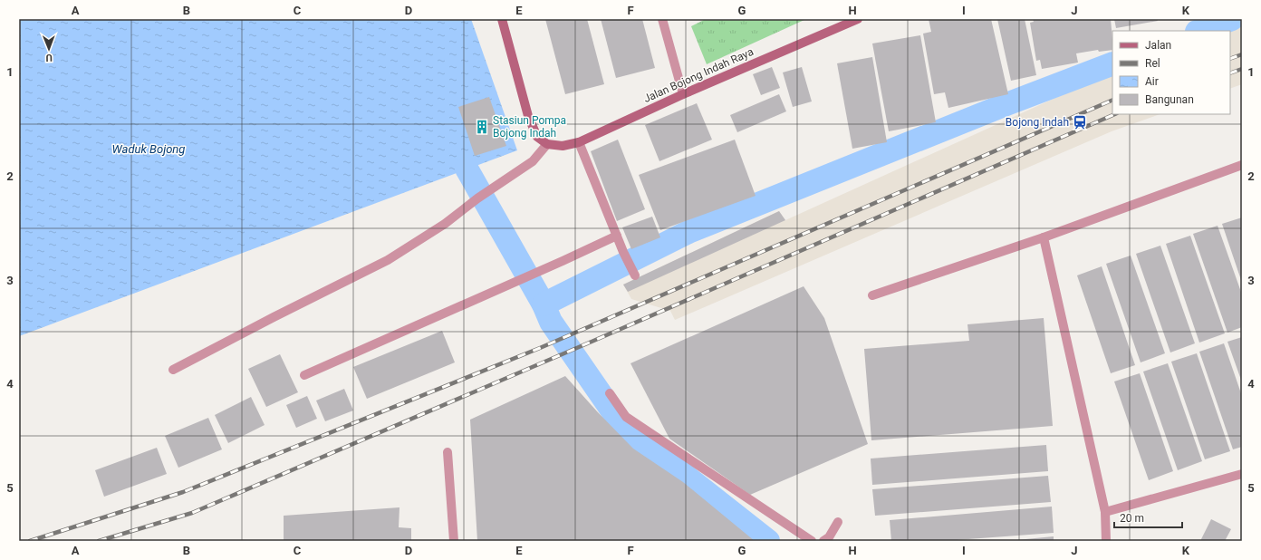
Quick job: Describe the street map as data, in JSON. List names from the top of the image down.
{
  "streets": {
    "street": ["Jalan Bojong Indah Raya"]
  },
  "water": ["Waduk Bojong"],
  "places": {
    "station": ["Bojong Indah"],
    "building": ["Stasiun Pompa Bojong Indah"]
  },
  "legend": [
    "Jalan",
    "Rel",
    "Air",
    "Bangunan"
  ],
  "scale_bar": "20 m",
  "north": "bottom",
  "grid": {
    "columns": [
      "A",
      "B",
      "C",
      "D",
      "E",
      "F",
      "G",
      "H",
      "I",
      "J",
      "K"
    ],
    "rows": [
      "1",
      "2",
      "3",
      "4",
      "5"
    ]
  }
}
